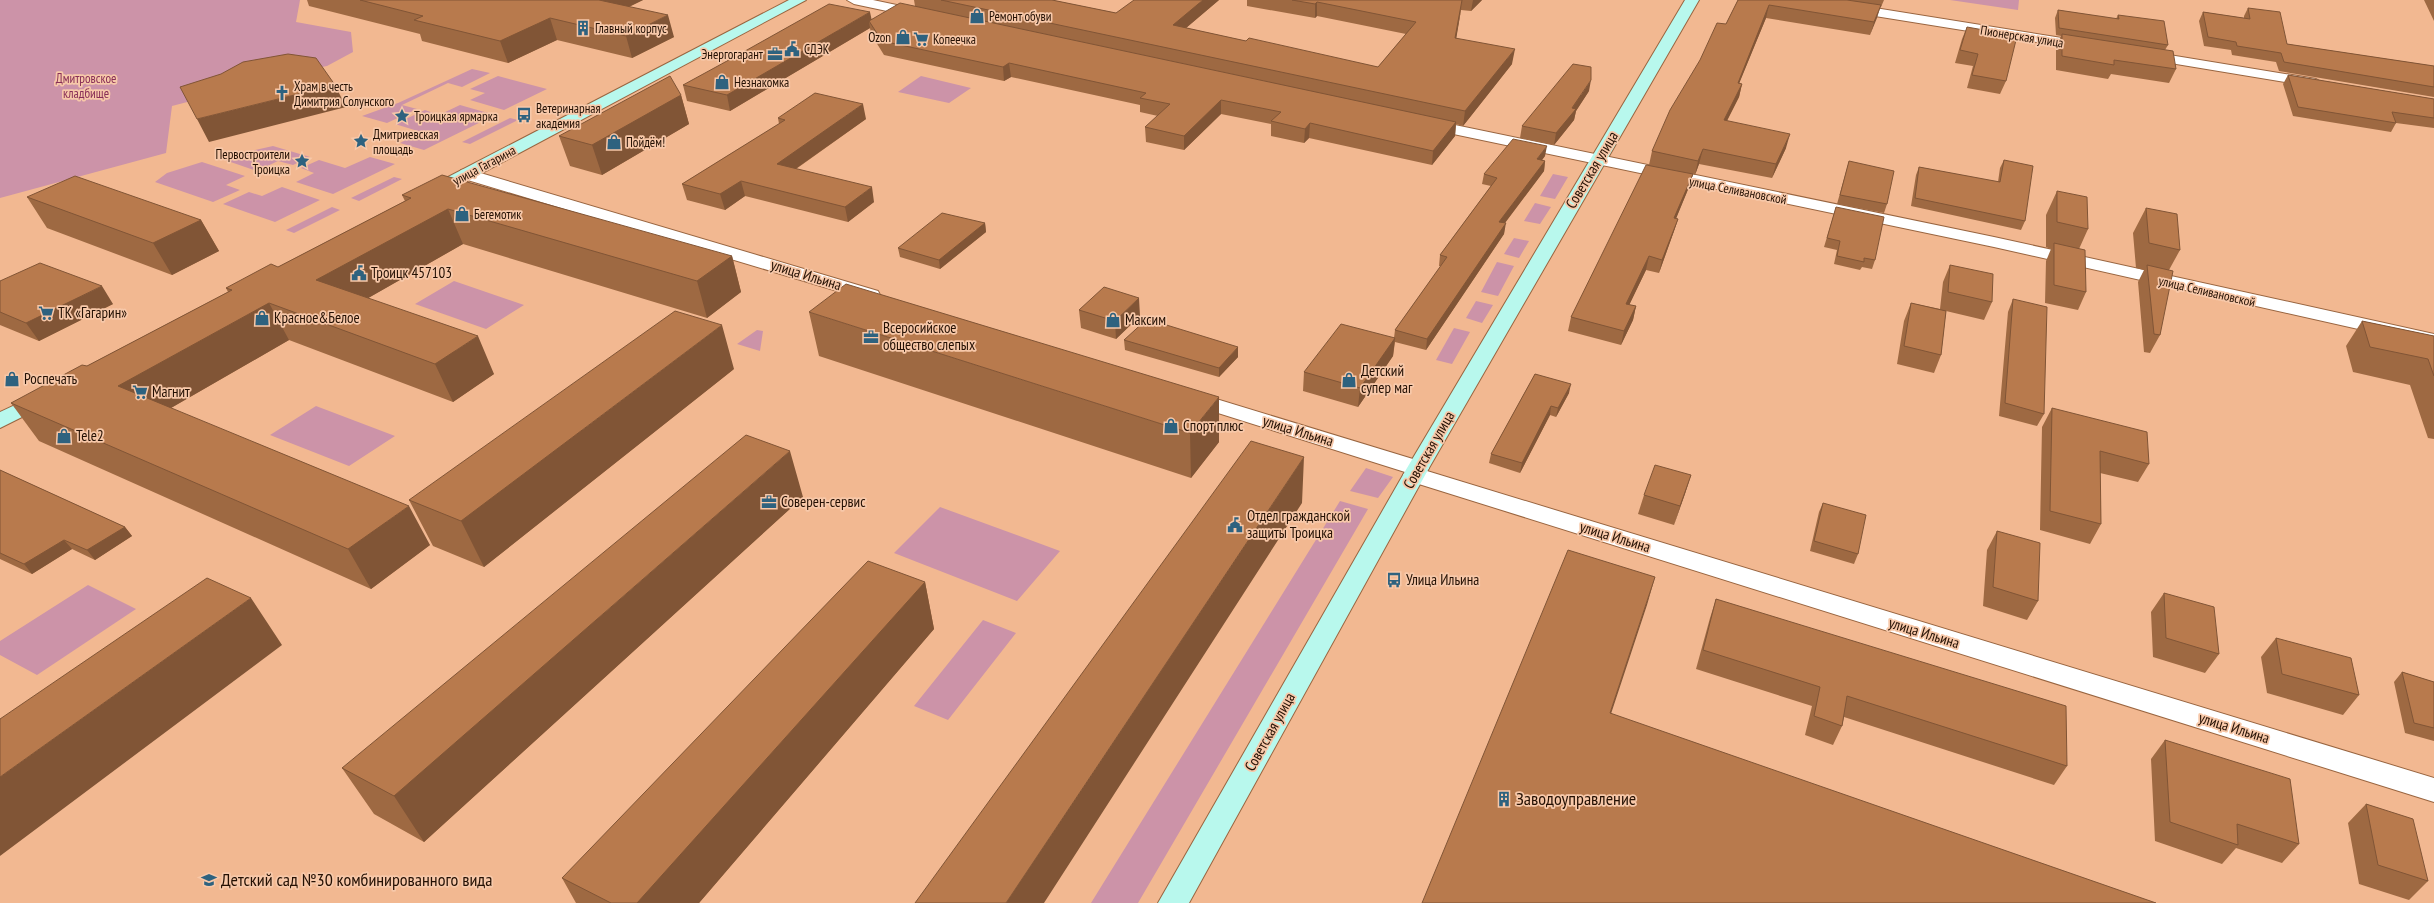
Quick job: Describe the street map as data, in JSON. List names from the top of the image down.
{
  "streets": {
    "street": [
      "Пионерская улица",
      "улица Гагарина",
      "Советская улица",
      "улица Селивановской",
      "улица Ильина"
    ]
  },
  "crossings": [
    ["улица Гагарина", "улица Ильина"],
    ["Советская улица", "улица Селивановской"],
    ["Советская улица", "улица Ильина"]
  ],
  "parks": ["Дмитровское кладбище"],
  "places": {
    "shop": [
      "Ремонт обуви",
      "Ozon",
      "Незнакомка",
      "Пойдём!",
      "Бегемотик",
      "Красное&Белое",
      "Максим",
      "Роспечать",
      "Детский супер маг",
      "Спорт плюс",
      "Tele2"
    ],
    "building": ["Главный корпус", "Заводоуправление"],
    "supermarket": ["Копеечка", "ТК «Гагарин»", "Магнит"],
    "public building": ["СДЭК", "Троицк 457103", "Отдел гражданской защиты Троицка"],
    "office": ["Энергогарант", "Всеросийское общество слепых", "Соверен-сервис"],
    "church": ["Храм в честь Димитрия Солунского"],
    "bus stop": ["Ветеринарная академия", "Улица Ильина"],
    "place": ["Троицкая ярмарка", "Дмитриевская площадь", "Первостроители Троицка"],
    "school or university": ["Детский сад №30 комбинированного вида"]
  }
}
